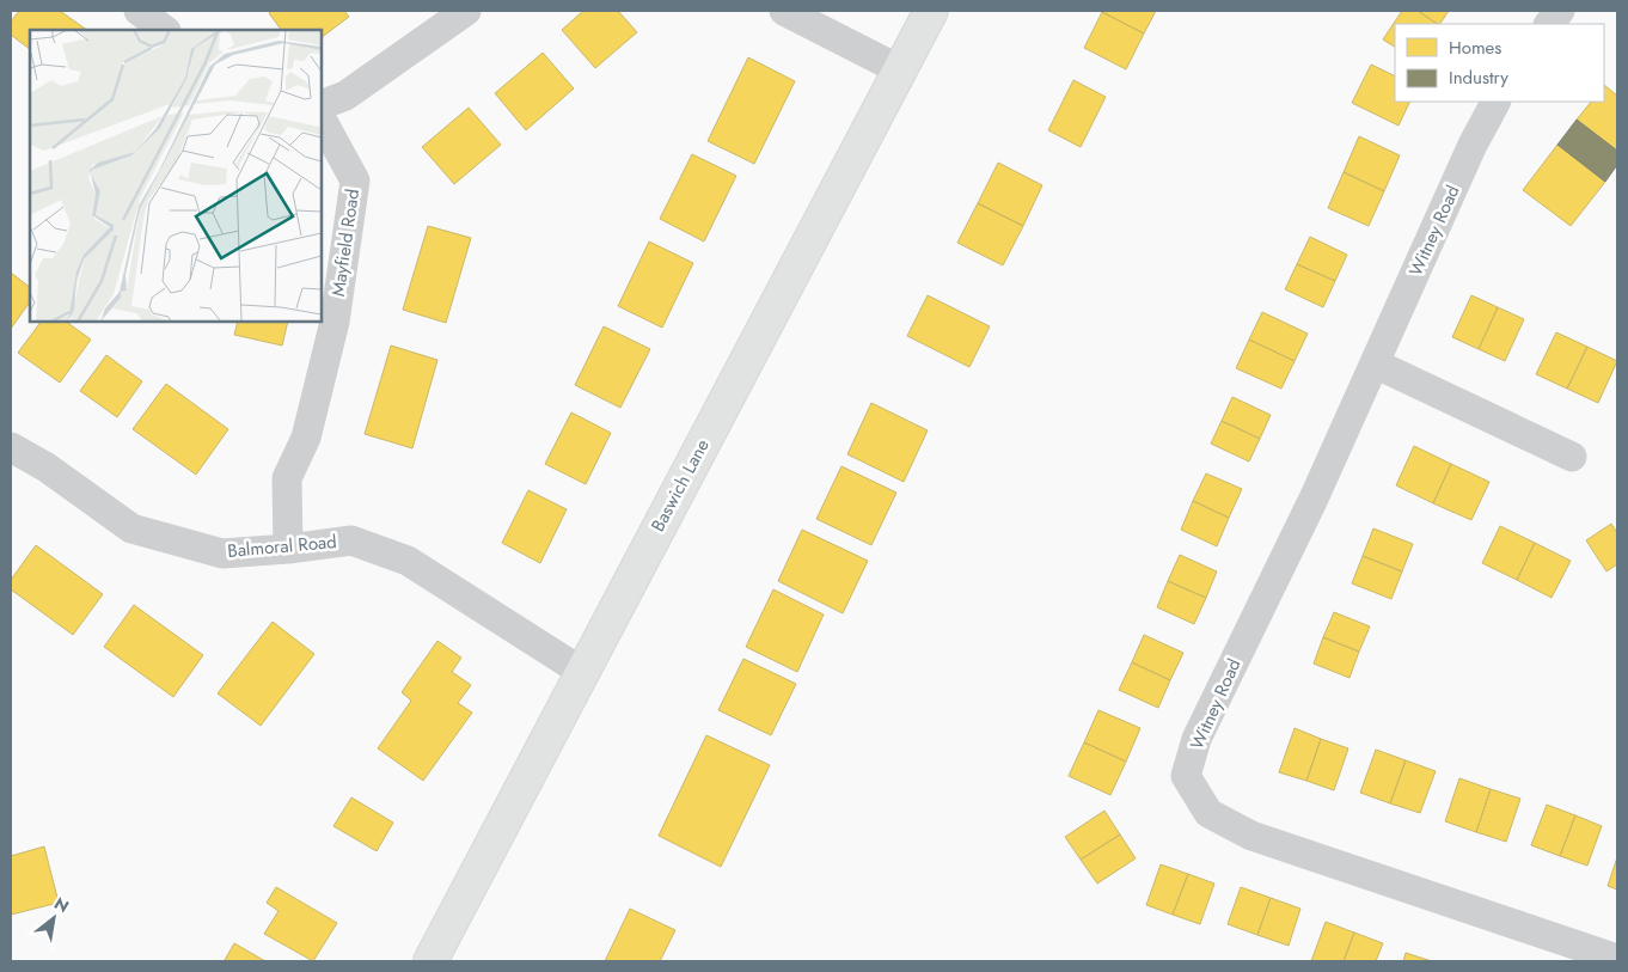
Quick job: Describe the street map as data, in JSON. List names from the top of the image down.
{
  "streets": {
    "street": [
      "Witney Road",
      "Mayfield Road",
      "Baswich Lane",
      "Balmoral Road"
    ]
  },
  "crossings": [
    ["Mayfield Road", "Balmoral Road"],
    ["Baswich Lane", "Balmoral Road"]
  ],
  "legend": ["Homes", "Industry"],
  "north": "top right"
}
